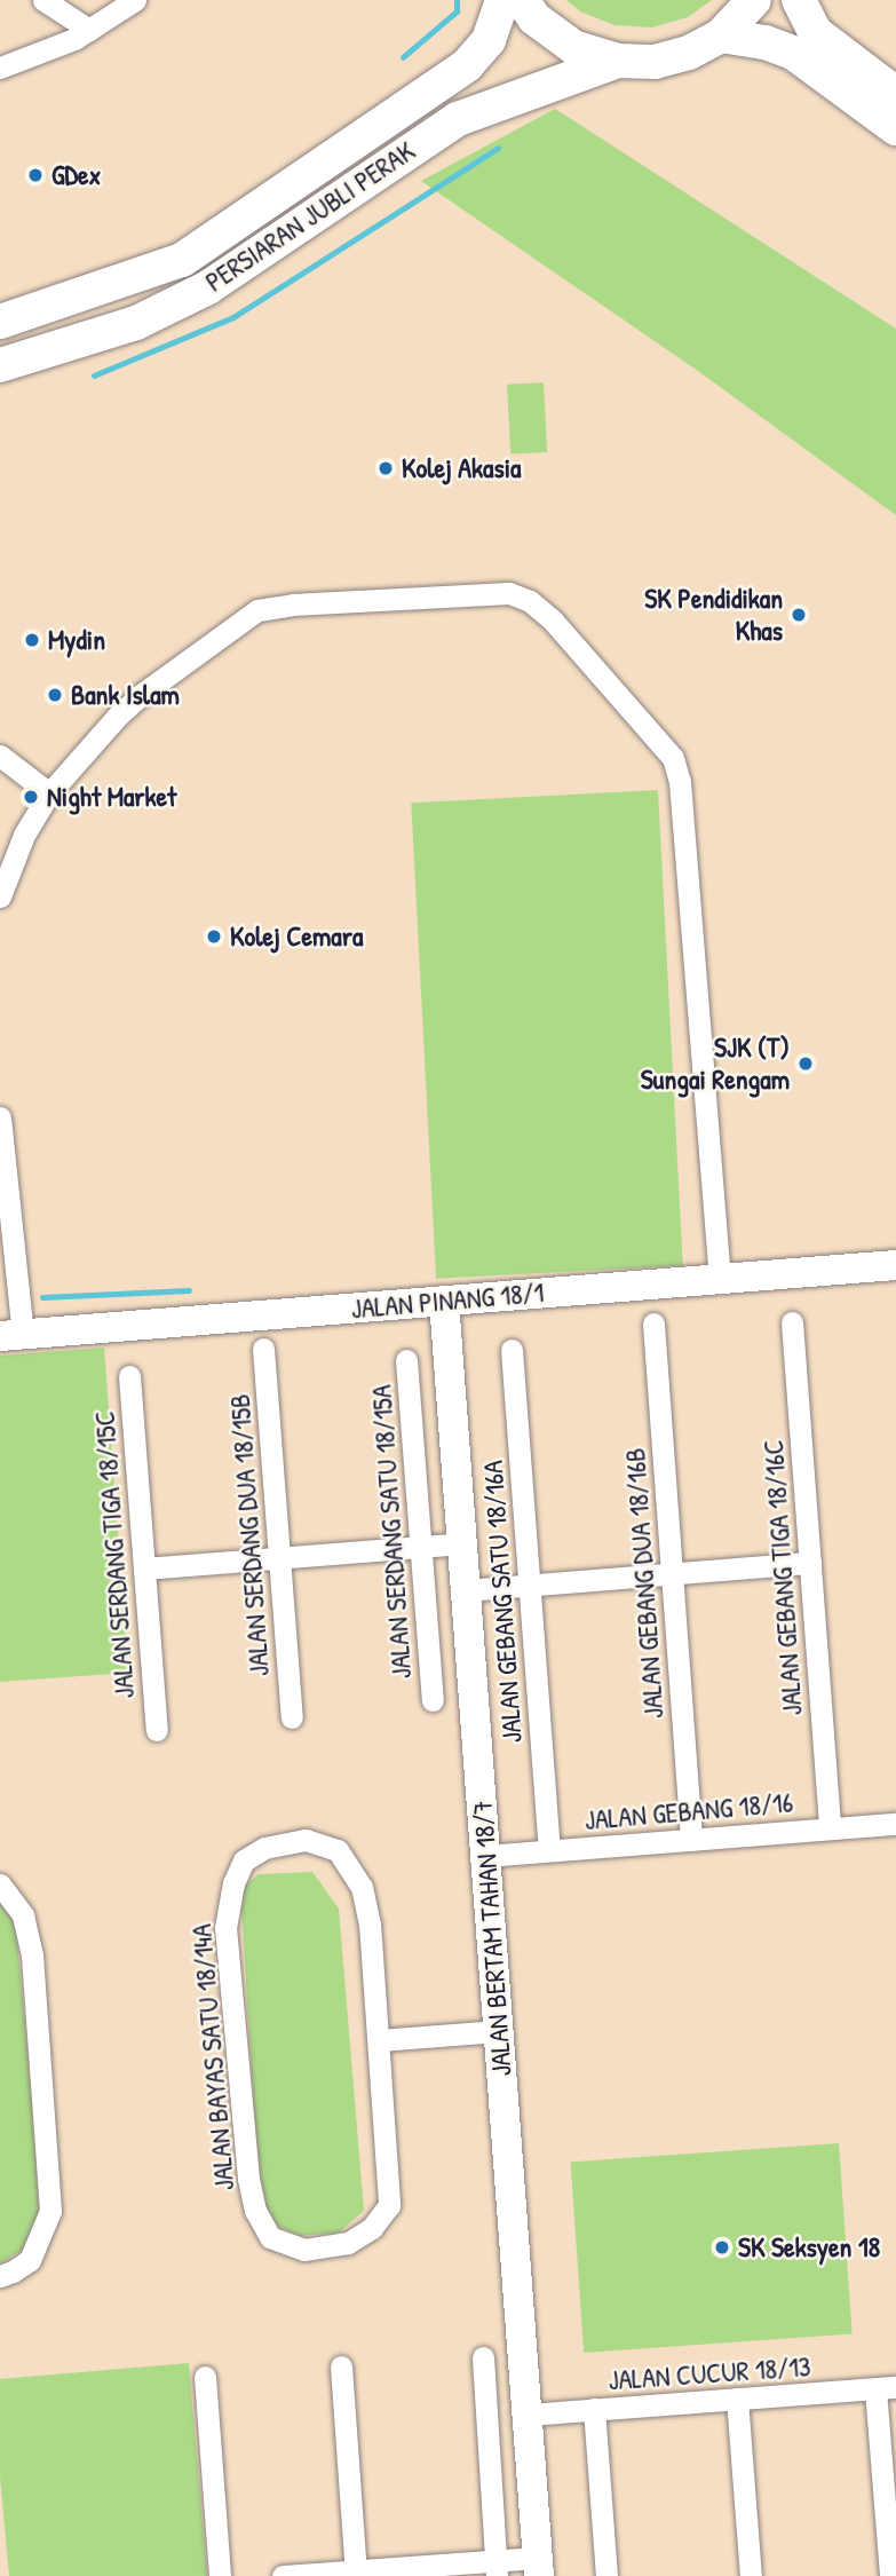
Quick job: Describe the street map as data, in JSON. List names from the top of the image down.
{
  "streets": {
    "main road": ["PERSIARAN JUBLI PERAK"],
    "street": [
      "JALAN PINANG 18/1",
      "JALAN SERDANG SATU 18/15A",
      "JALAN SERDANG DUA 18/15B",
      "JALAN SERDANG TIGA 18/15C",
      "JALAN GEBANG TIGA 18/16C",
      "JALAN GEBANG DUA 18/16B",
      "JALAN GEBANG SATU 18/16A",
      "JALAN GEBANG 18/16",
      "JALAN BERTAM TAHAN 18/7",
      "JALAN BAYAS SATU 18/14A",
      "JALAN CUCUR 18/13"
    ]
  },
  "crossings": [
    ["JALAN PINANG 18/1", "JALAN BERTAM TAHAN 18/7"],
    ["JALAN GEBANG TIGA 18/16C", "JALAN GEBANG 18/16"],
    ["JALAN GEBANG DUA 18/16B", "JALAN GEBANG 18/16"],
    ["JALAN GEBANG SATU 18/16A", "JALAN GEBANG 18/16"],
    ["JALAN GEBANG 18/16", "JALAN BERTAM TAHAN 18/7"],
    ["JALAN BERTAM TAHAN 18/7", "JALAN CUCUR 18/13"]
  ],
  "places": [
    "GDex",
    "Kolej Akasia",
    "SK Pendidikan Khas",
    "Mydin",
    "Bank Islam",
    "Night Market",
    "Kolej Cemara",
    "SJK (T) Sungai Rengam",
    "SK Seksyen 18"
  ]
}
